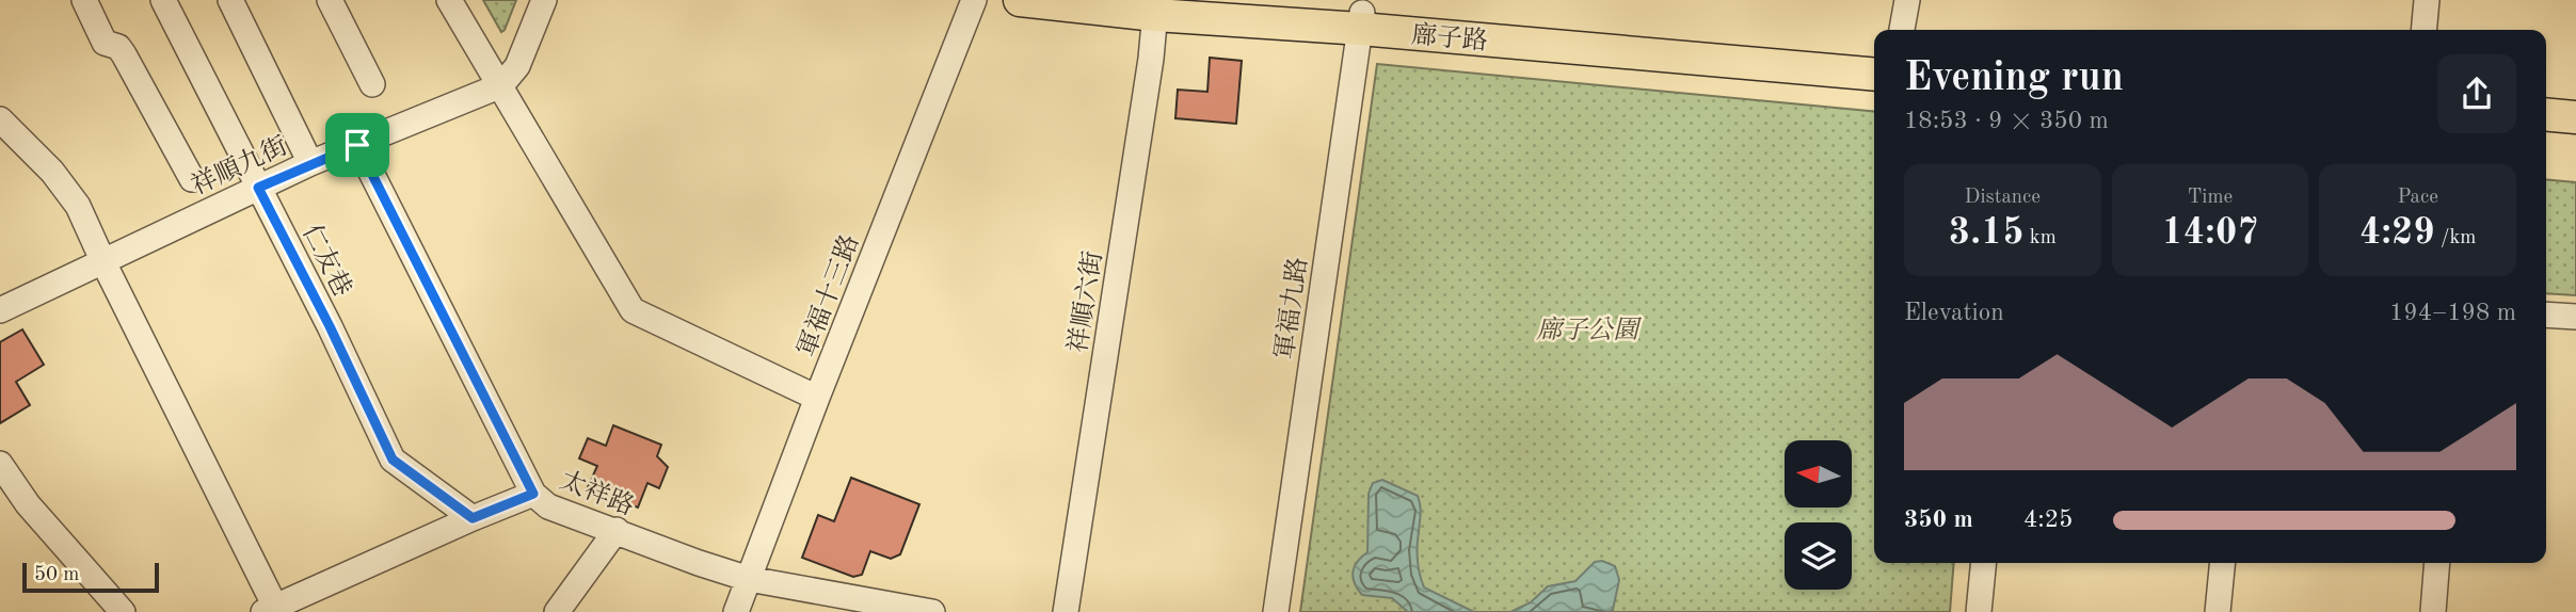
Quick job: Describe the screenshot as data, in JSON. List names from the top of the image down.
{
  "streets": {
    "main road": ["廍子路"],
    "street": [
      "祥順九街",
      "仁友巷",
      "軍福十三路",
      "祥順六街",
      "軍福九路",
      "太祥路"
    ]
  },
  "crossings": [
    ["廍子路", "祥順六街"],
    ["廍子路", "軍福九路"],
    ["祥順九街", "仁友巷"],
    ["祥順九街", "太祥路"],
    ["軍福十三路", "太祥路"]
  ],
  "parks": ["廍子公園"],
  "scale_bar": "50 m",
  "north": "left",
  "page": {
    "heading": ["Evening run", "18:53 · 9 × 350 m"],
    "stats": [
      ["Distance", "3.15 km"],
      ["Time", "14:07"],
      ["Pace", "4:29 /km"]
    ],
    "chart": ["Elevation", "194–198 m"],
    "list": [
      {
        "name": "350 m",
        "note": "4:25"
      }
    ],
    "scale": "50 m"
  }
}
